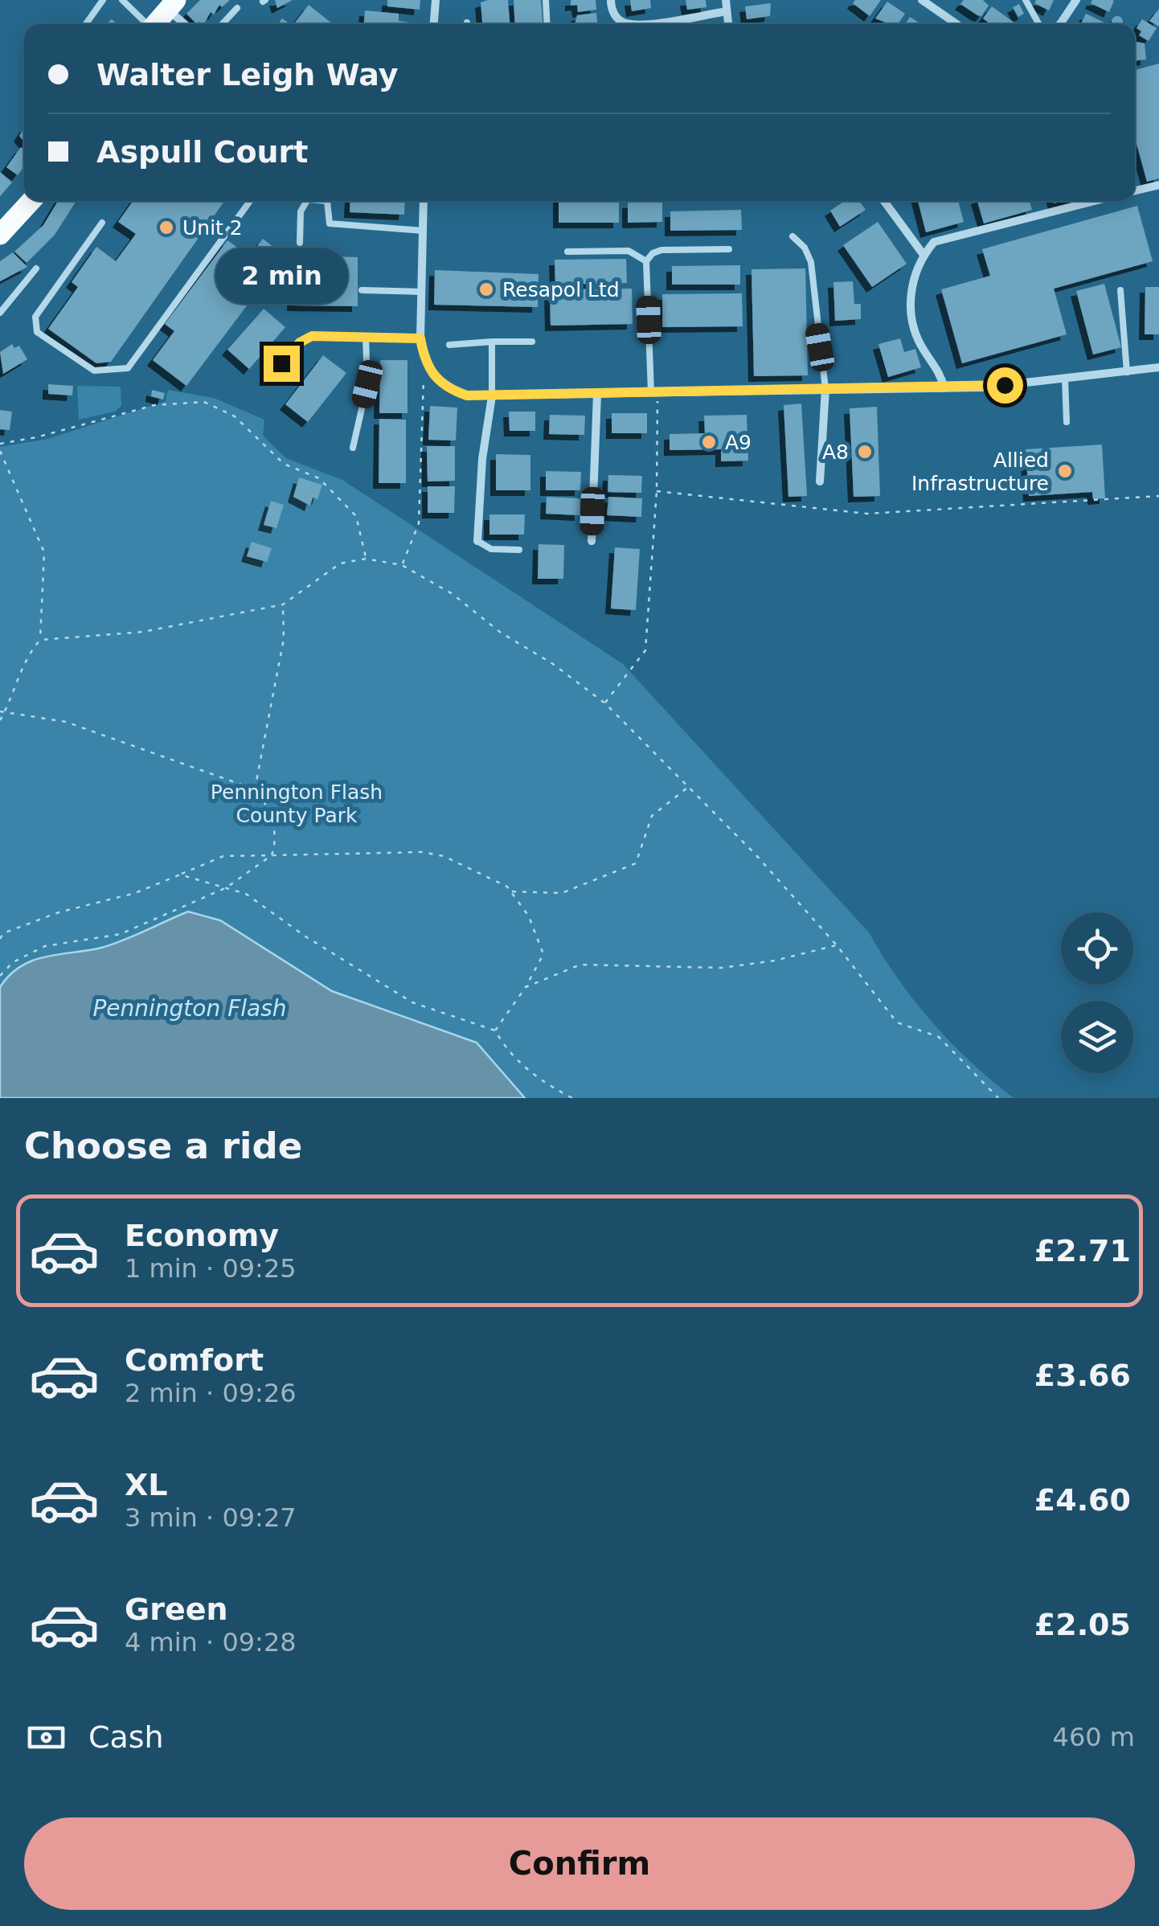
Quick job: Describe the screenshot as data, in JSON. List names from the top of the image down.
{
  "water": ["Pennington Flash"],
  "parks": ["Pennington Flash County Park"],
  "places": [
    "Unit 2",
    "Resapol Ltd",
    "A9",
    "A8",
    "Allied Infrastructure"
  ],
  "page": {
    "banner": ["Walter Leigh Way", "Aspull Court"],
    "bubble": "2 min",
    "heading": "Choose a ride",
    "list": [
      {
        "name": "Economy",
        "note": "1 min · 09:25",
        "value": "£2.71"
      },
      {
        "name": "Comfort",
        "note": "2 min · 09:26",
        "value": "£3.66"
      },
      {
        "name": "XL",
        "note": "3 min · 09:27",
        "value": "£4.60"
      },
      {
        "name": "Green",
        "note": "4 min · 09:28",
        "value": "£2.05"
      }
    ],
    "pay": ["Cash", "460 m"],
    "buttons": "Confirm"
  }
}
